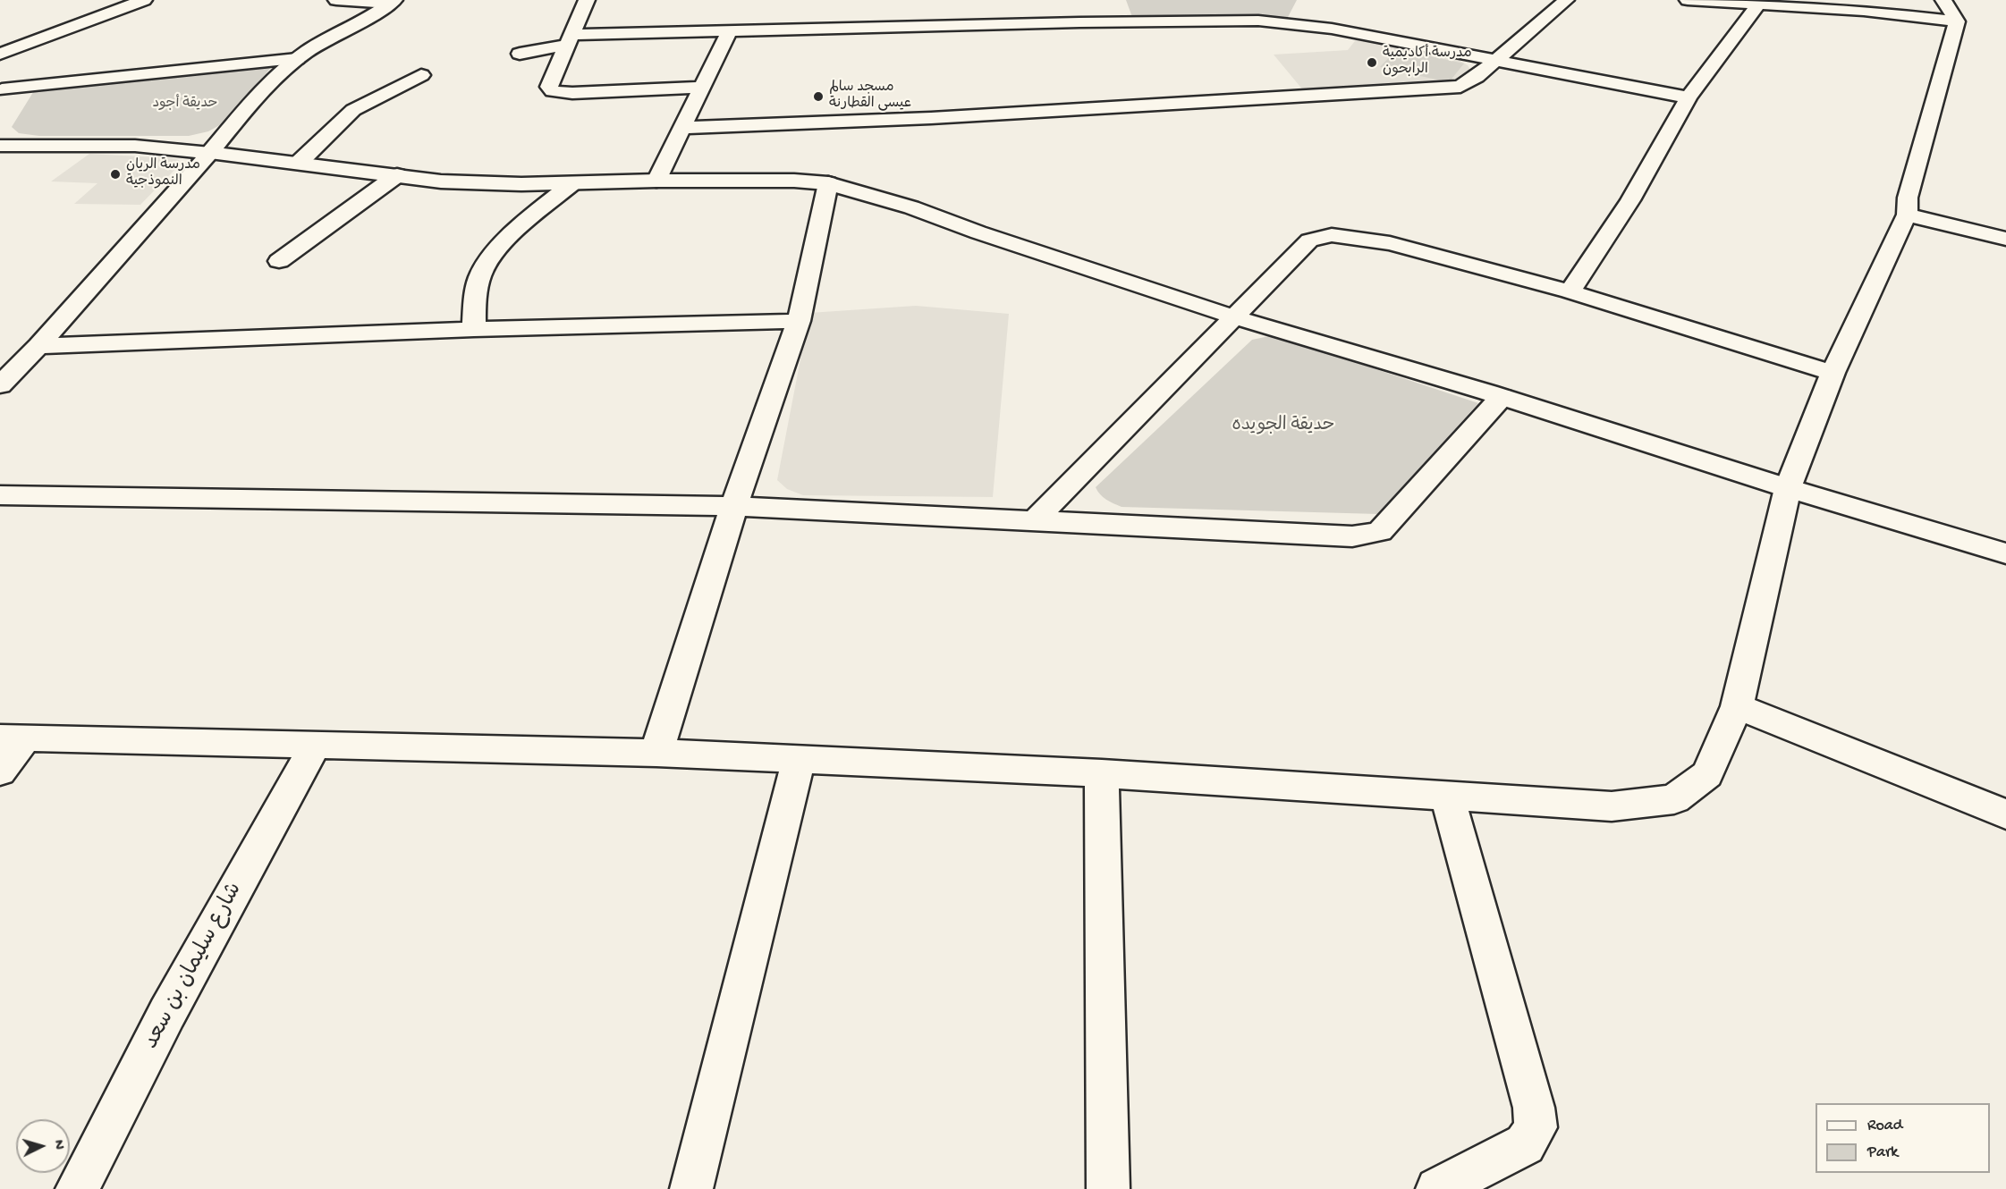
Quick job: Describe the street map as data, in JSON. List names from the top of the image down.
{
  "streets": {
    "street": ["شارع سليمان بن سعد"]
  },
  "parks": ["حديقة أجود", "حديقة الجويده"],
  "places": ["مدرسة أكاديمية الرابحون", "مسجد سالم عيسى القطارنة", "مدرسة الريان النموذجية"],
  "legend": ["Road", "Park"],
  "north": "right"
}
